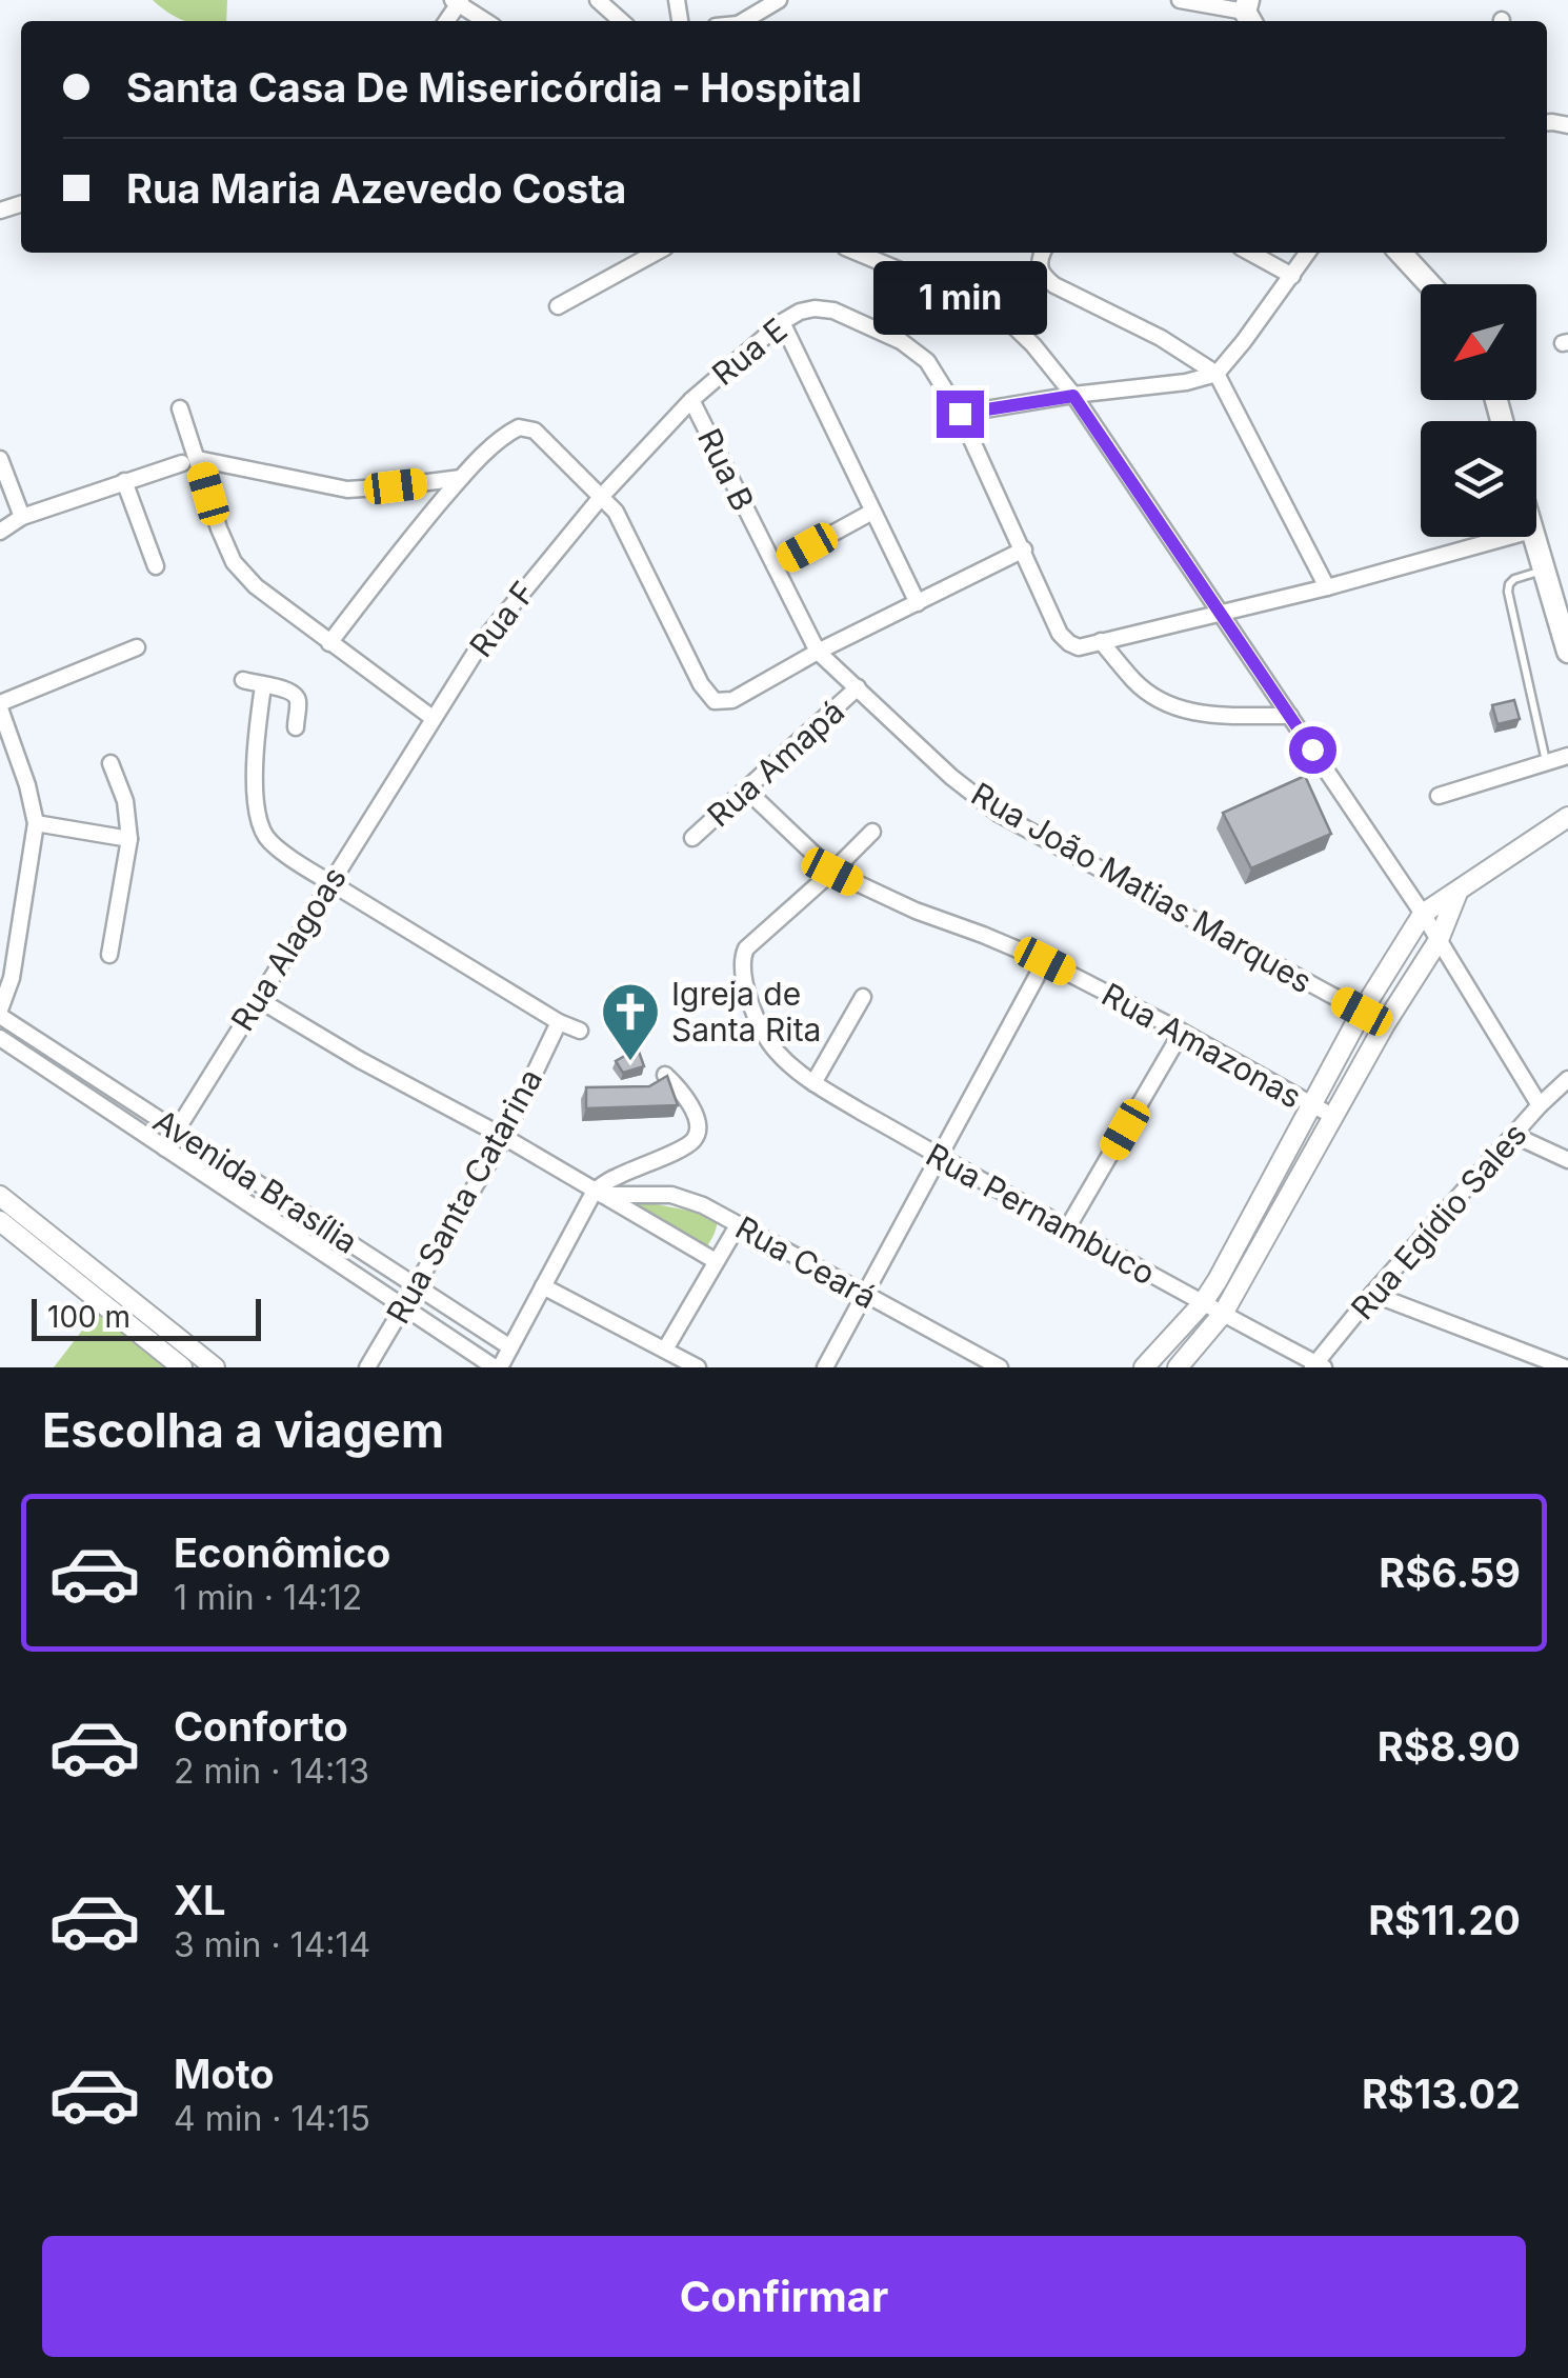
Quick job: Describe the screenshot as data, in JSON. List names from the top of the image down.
{
  "streets": {
    "street": [
      "Rua E",
      "Rua B",
      "Rua F",
      "Rua Amapá",
      "Rua João Matias Marques",
      "Rua Alagoas",
      "Rua Amazonas",
      "Avenida Brasília",
      "Rua Santa Catarina",
      "Rua Pernambuco",
      "Rua Egídio Sales",
      "Rua Ceará"
    ]
  },
  "crossings": [
    ["Rua E", "Rua B"],
    ["Rua E", "Rua F"],
    ["Rua B", "Rua João Matias Marques"],
    ["Rua F", "Rua Alagoas"],
    ["Rua Amapá", "Rua João Matias Marques"],
    ["Rua Amapá", "Rua Amazonas"],
    ["Rua Alagoas", "Avenida Brasília"],
    ["Rua Amazonas", "Rua Pernambuco"],
    ["Avenida Brasília", "Rua Santa Catarina"],
    ["Rua Pernambuco", "Rua Egídio Sales"]
  ],
  "places": {
    "church": ["Igreja de Santa Rita"]
  },
  "scale_bar": "100 m",
  "north": "bottom left",
  "page": {
    "banner": ["Santa Casa De Misericórdia - Hospital", "Rua Maria Azevedo Costa"],
    "bubble": "1 min",
    "scale": "100 m",
    "heading": "Escolha a viagem",
    "list": [
      {
        "name": "Econômico",
        "note": "1 min · 14:12",
        "value": "R$6.59"
      },
      {
        "name": "Conforto",
        "note": "2 min · 14:13",
        "value": "R$8.90"
      },
      {
        "name": "XL",
        "note": "3 min · 14:14",
        "value": "R$11.20"
      },
      {
        "name": "Moto",
        "note": "4 min · 14:15",
        "value": "R$13.02"
      }
    ],
    "buttons": "Confirmar"
  }
}
